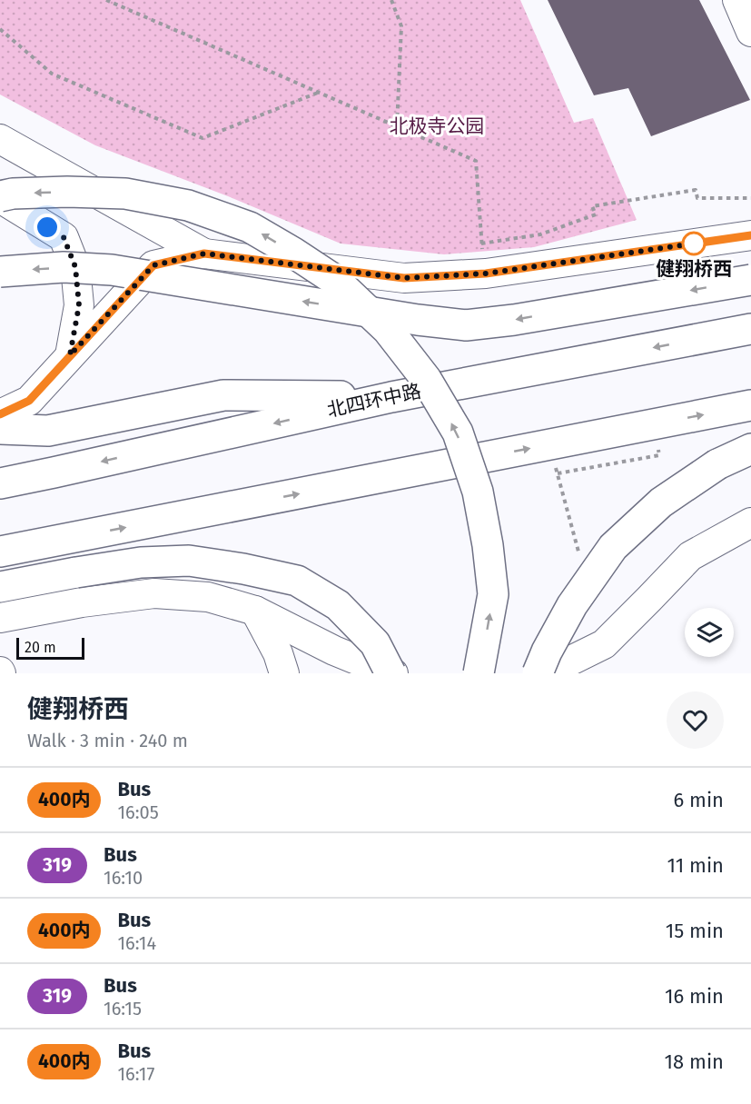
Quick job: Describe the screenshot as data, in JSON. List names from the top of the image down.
{
  "streets": {
    "highway": ["北四环中路"]
  },
  "parks": ["北极寺公园"],
  "places": ["健翔桥西"],
  "lines": ["bus line 400内"],
  "scale_bar": "20 m",
  "page": {
    "scale": "20 m",
    "heading": ["健翔桥西", "Walk · 3 min · 240 m"],
    "list": [
      {
        "mark": "400内",
        "name": "Bus",
        "note": "16:05",
        "value": "6 min"
      },
      {
        "mark": "319",
        "name": "Bus",
        "note": "16:10",
        "value": "11 min"
      },
      {
        "mark": "400内",
        "name": "Bus",
        "note": "16:14",
        "value": "15 min"
      },
      {
        "mark": "319",
        "name": "Bus",
        "note": "16:15",
        "value": "16 min"
      },
      {
        "mark": "400内",
        "name": "Bus",
        "note": "16:17",
        "value": "18 min"
      }
    ]
  }
}
